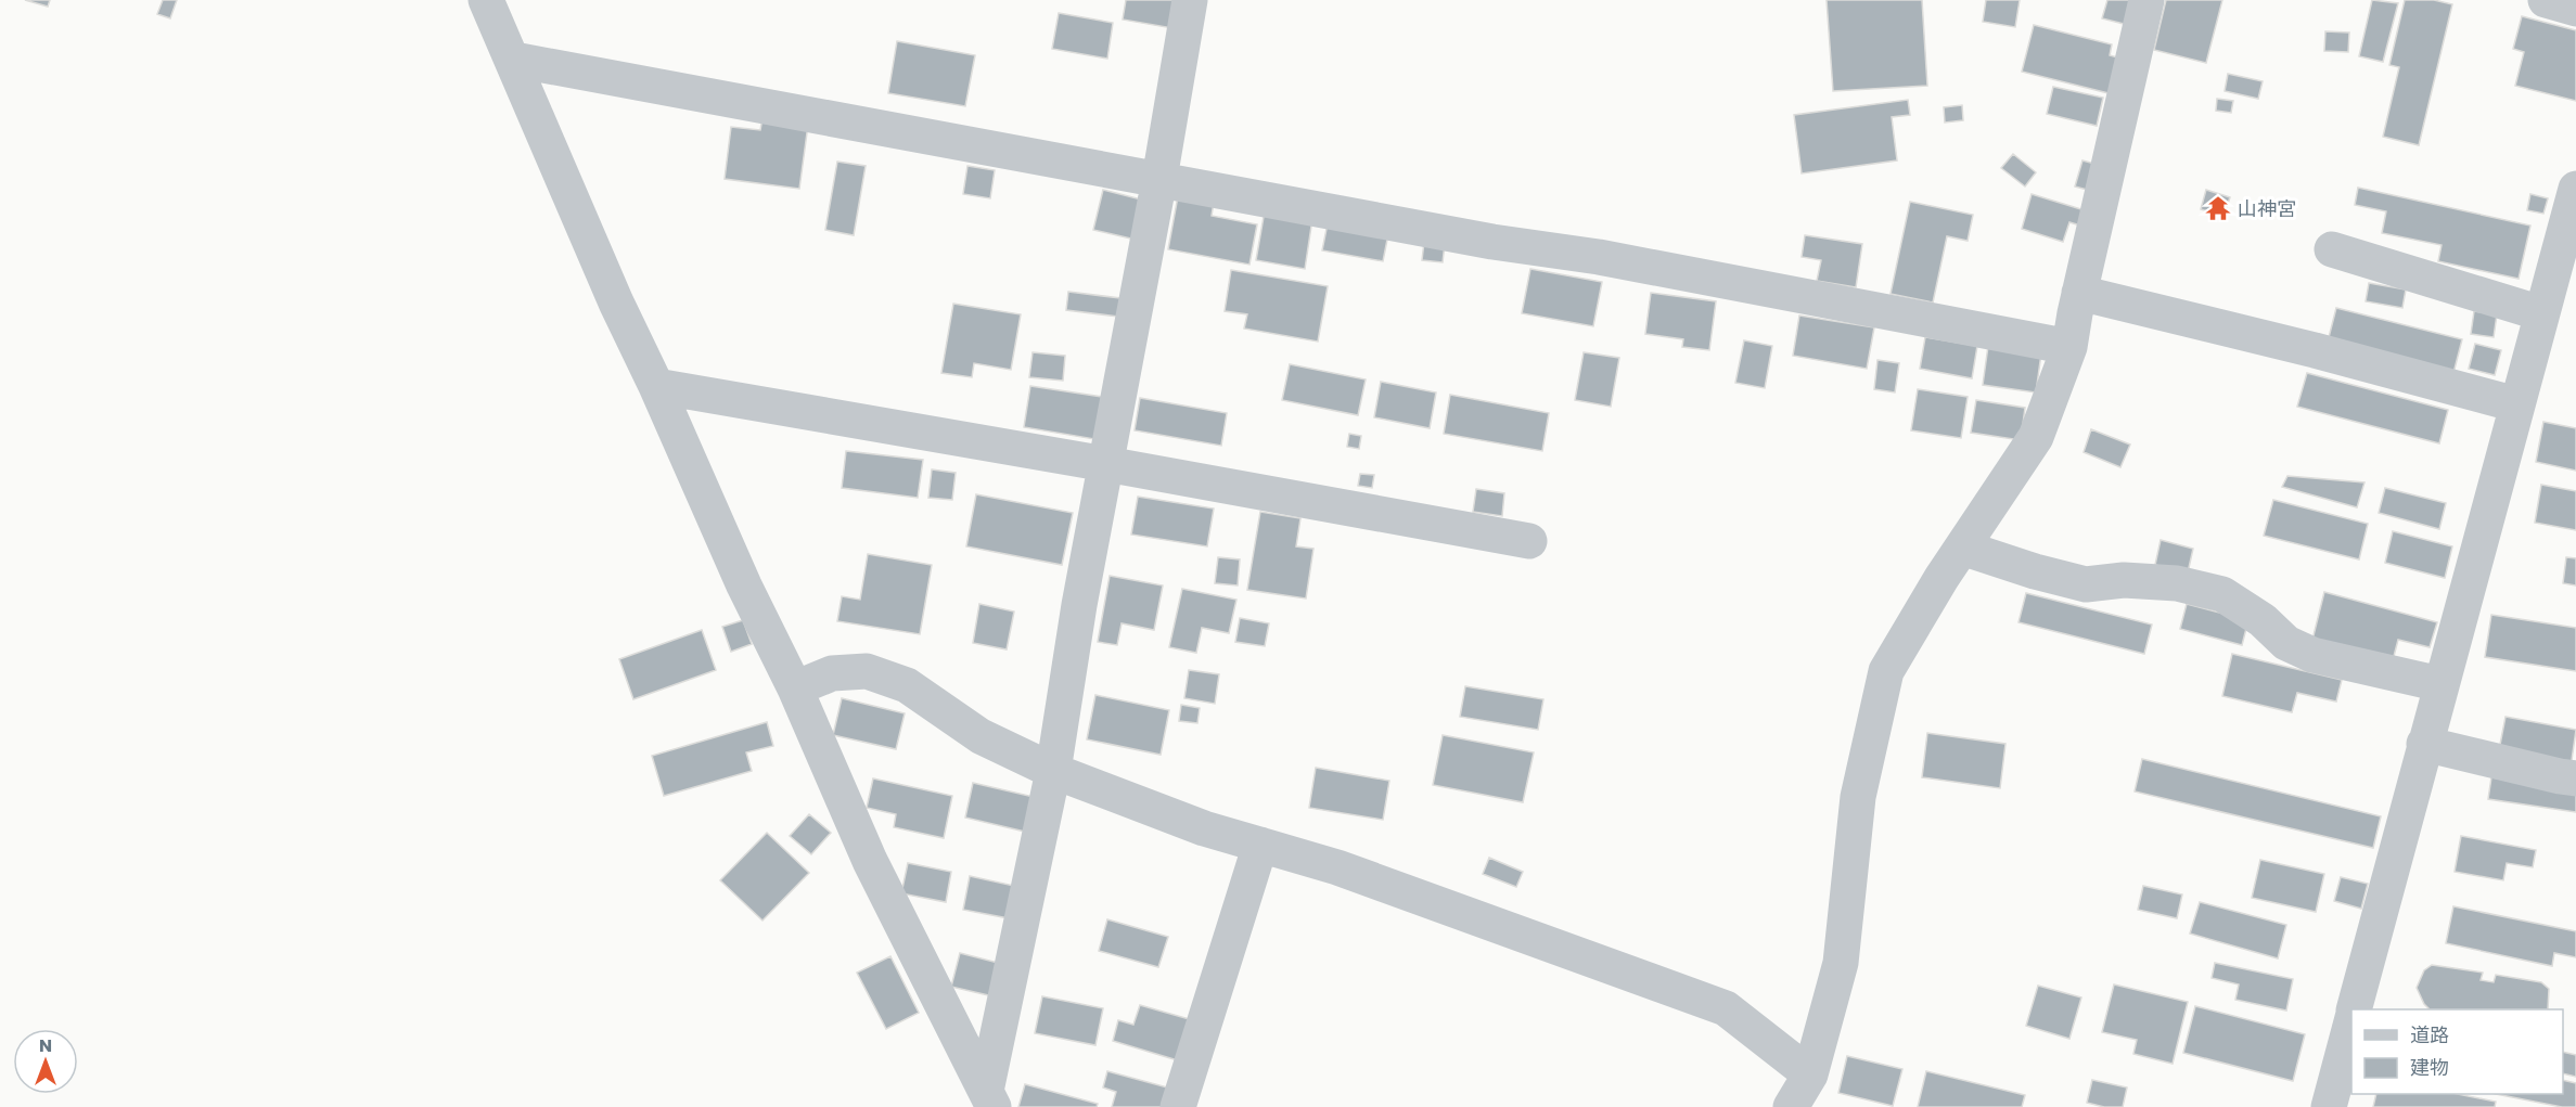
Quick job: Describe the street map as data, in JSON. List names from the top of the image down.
{
  "places": {
    "temple": ["山神宮"]
  },
  "legend": ["道路", "建物"],
  "north": "top"
}
